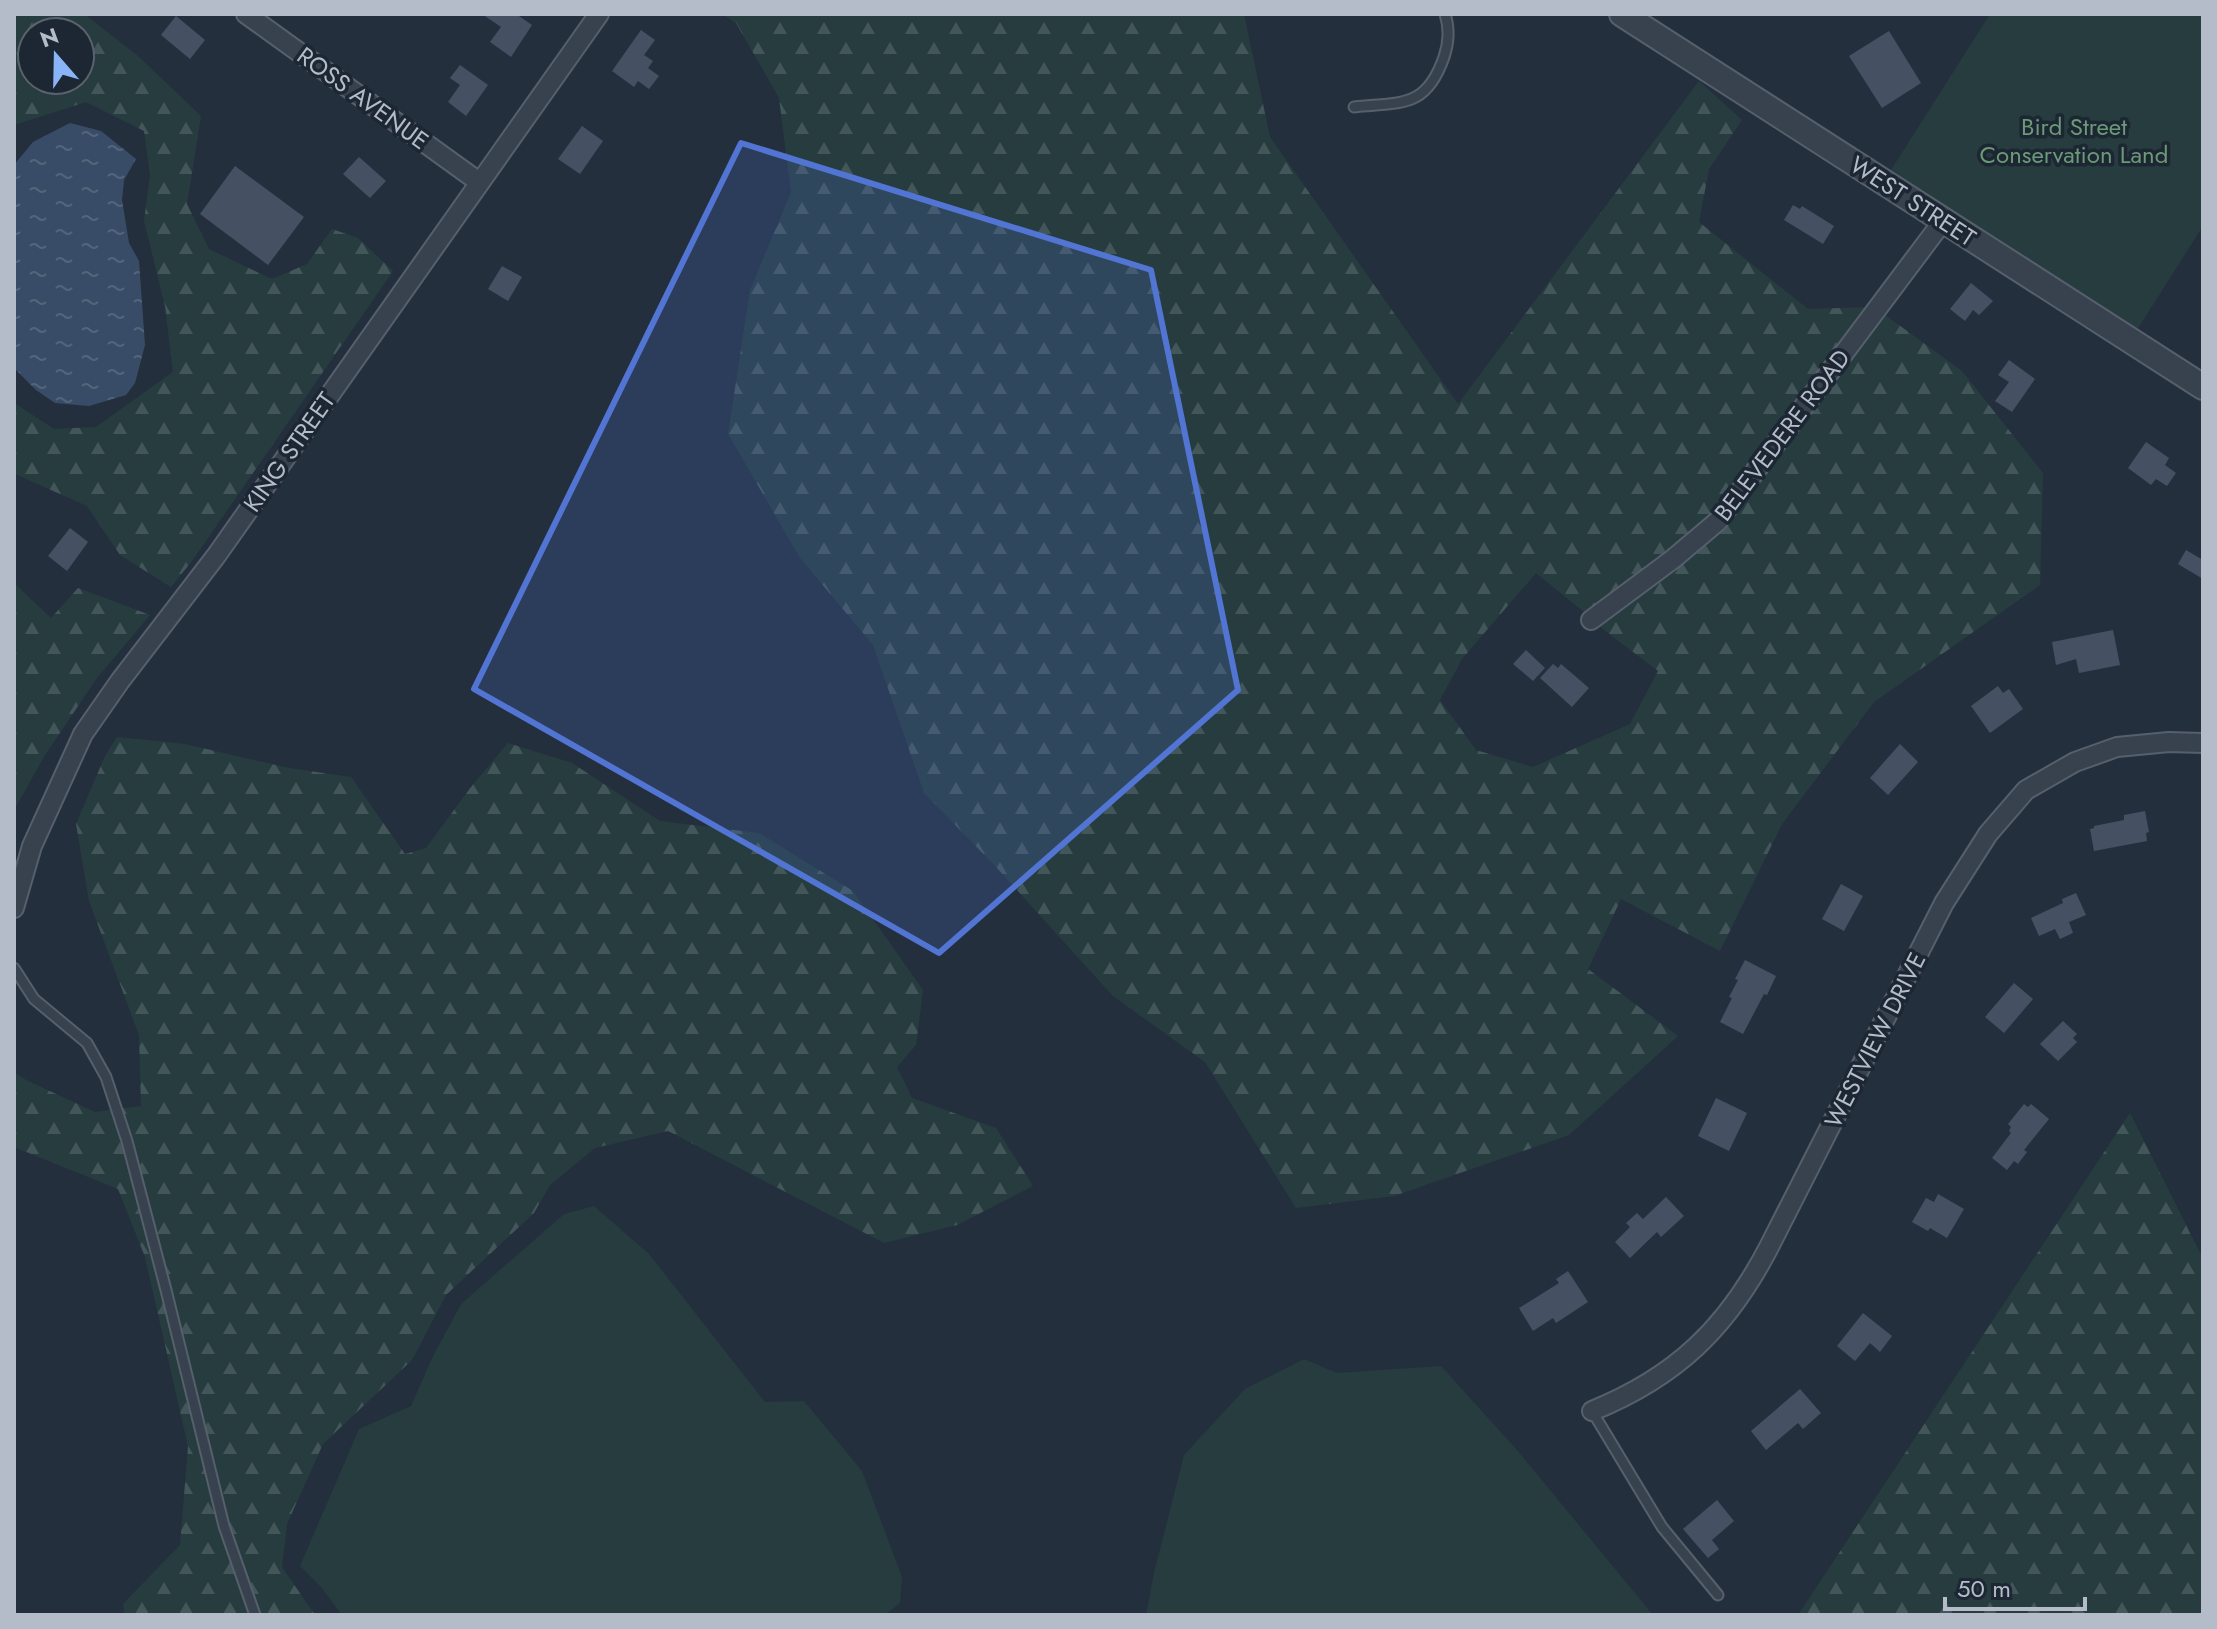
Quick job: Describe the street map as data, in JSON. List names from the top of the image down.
{
  "streets": {
    "street": [
      "ROSS AVENUE",
      "WEST STREET",
      "BELEVEDERE ROAD",
      "KING STREET",
      "WESTVIEW DRIVE"
    ]
  },
  "crossings": [
    ["ROSS AVENUE", "KING STREET"],
    ["WEST STREET", "BELEVEDERE ROAD"]
  ],
  "parks": ["Bird Street Conservation Land"],
  "scale_bar": "50 m",
  "north": "top"
}
